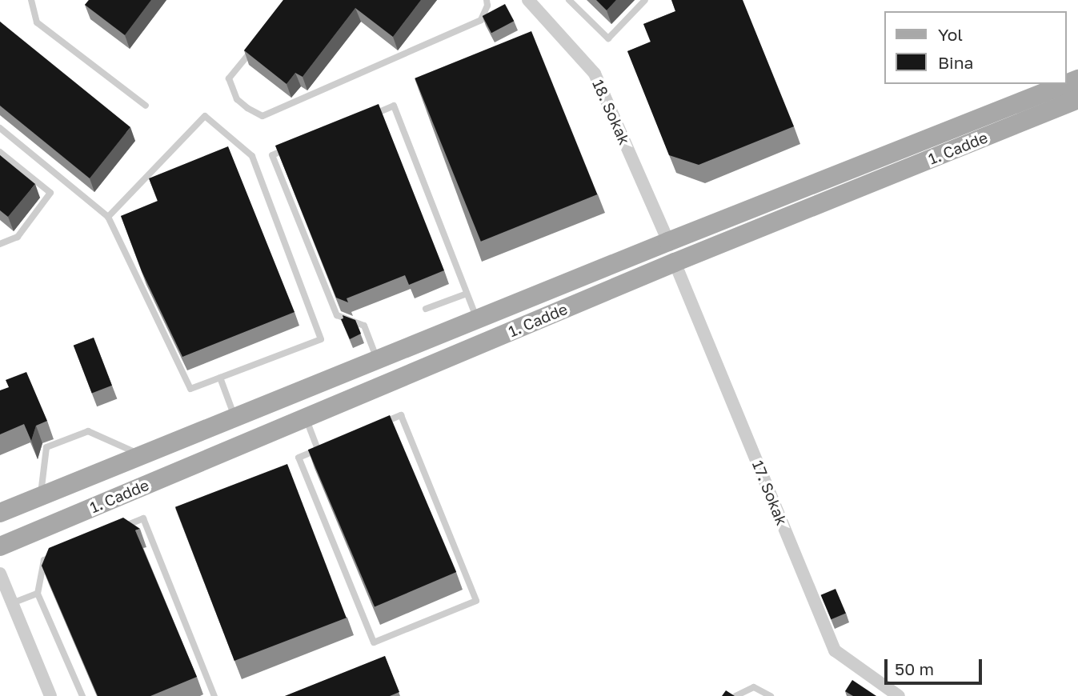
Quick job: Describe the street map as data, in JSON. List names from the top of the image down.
{
  "streets": {
    "main road": ["1. Cadde"],
    "street": ["18. Sokak", "17. Sokak"]
  },
  "crossings": [
    ["18. Sokak", "1. Cadde"],
    ["1. Cadde", "17. Sokak"]
  ],
  "legend": ["Yol", "Bina"],
  "scale_bar": "50 m"
}
